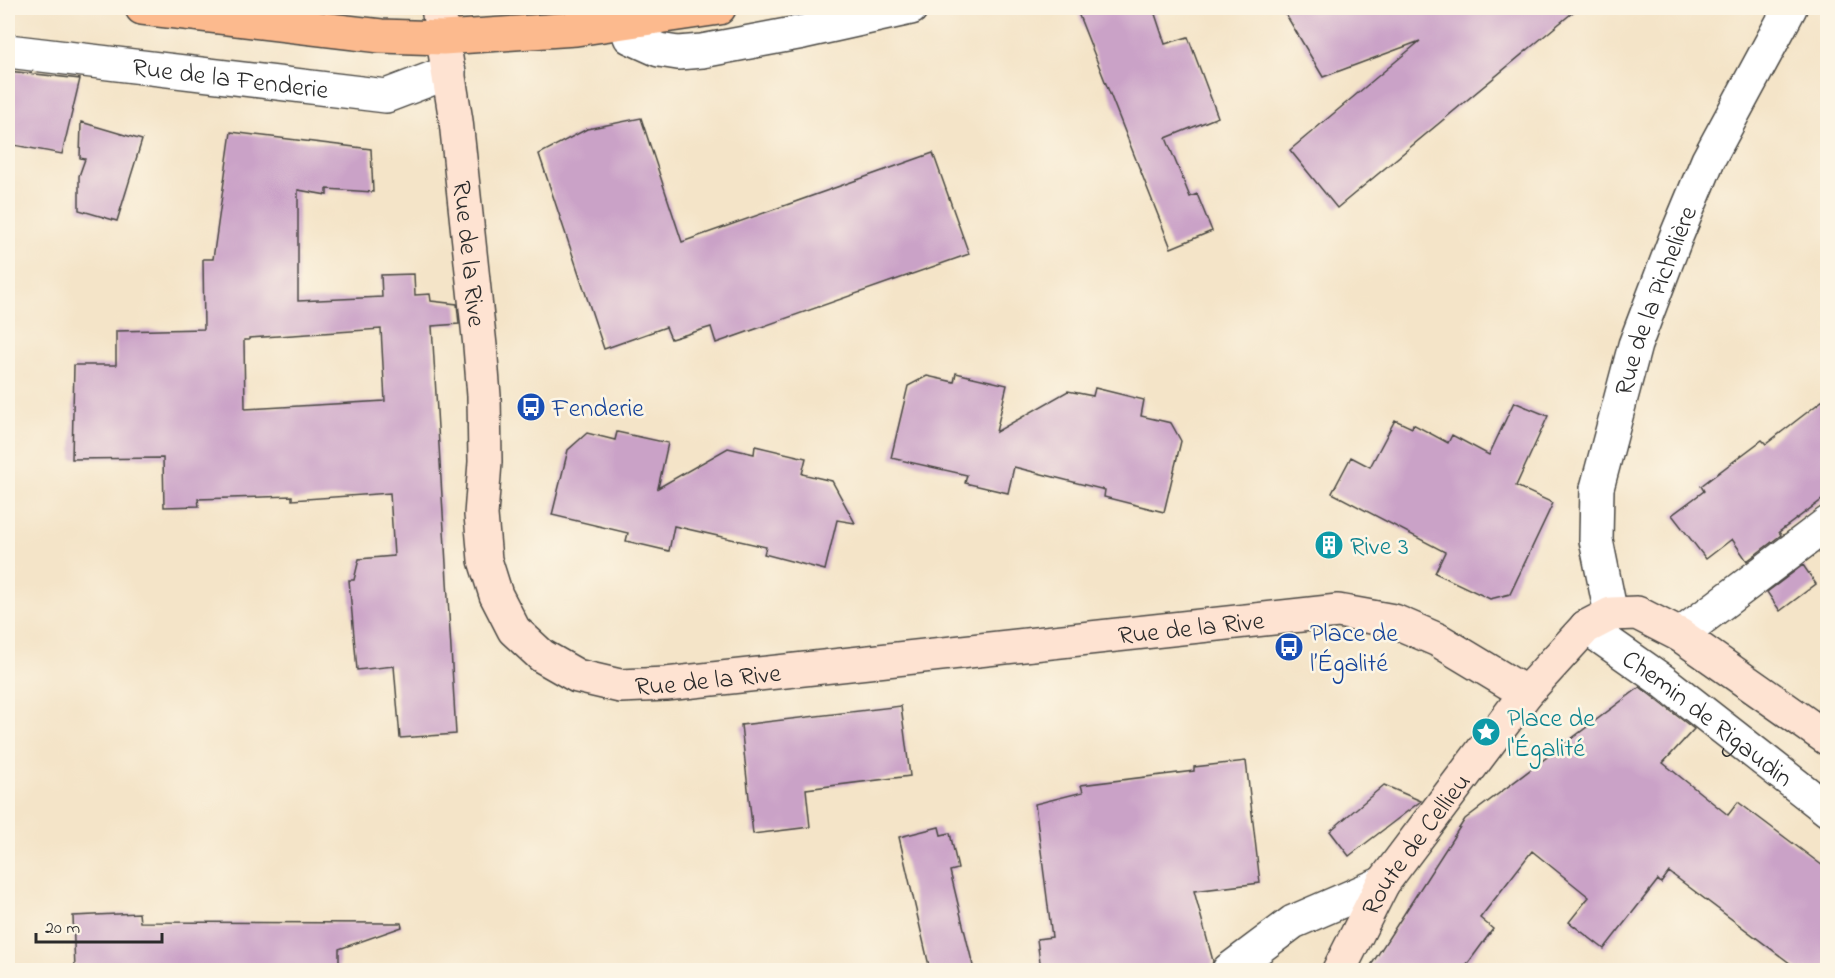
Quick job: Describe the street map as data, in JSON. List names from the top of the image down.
{
  "streets": {
    "main road": ["Rue de la Rive", "Route de Cellieu"],
    "street": ["Rue de la Fenderie", "Rue de la Pichelière", "Chemin de Rigaudin"]
  },
  "crossings": [
    ["Rue de la Fenderie", "Rue de la Rive"],
    ["Rue de la Rive", "Route de Cellieu"],
    ["Rue de la Pichelière", "Chemin de Rigaudin"]
  ],
  "places": {
    "bus stop": ["Fenderie", "Place de l’Égalité"],
    "building": ["Rive 3"],
    "place": ["Place de l'Égalité"]
  },
  "scale_bar": "20 m"
}
